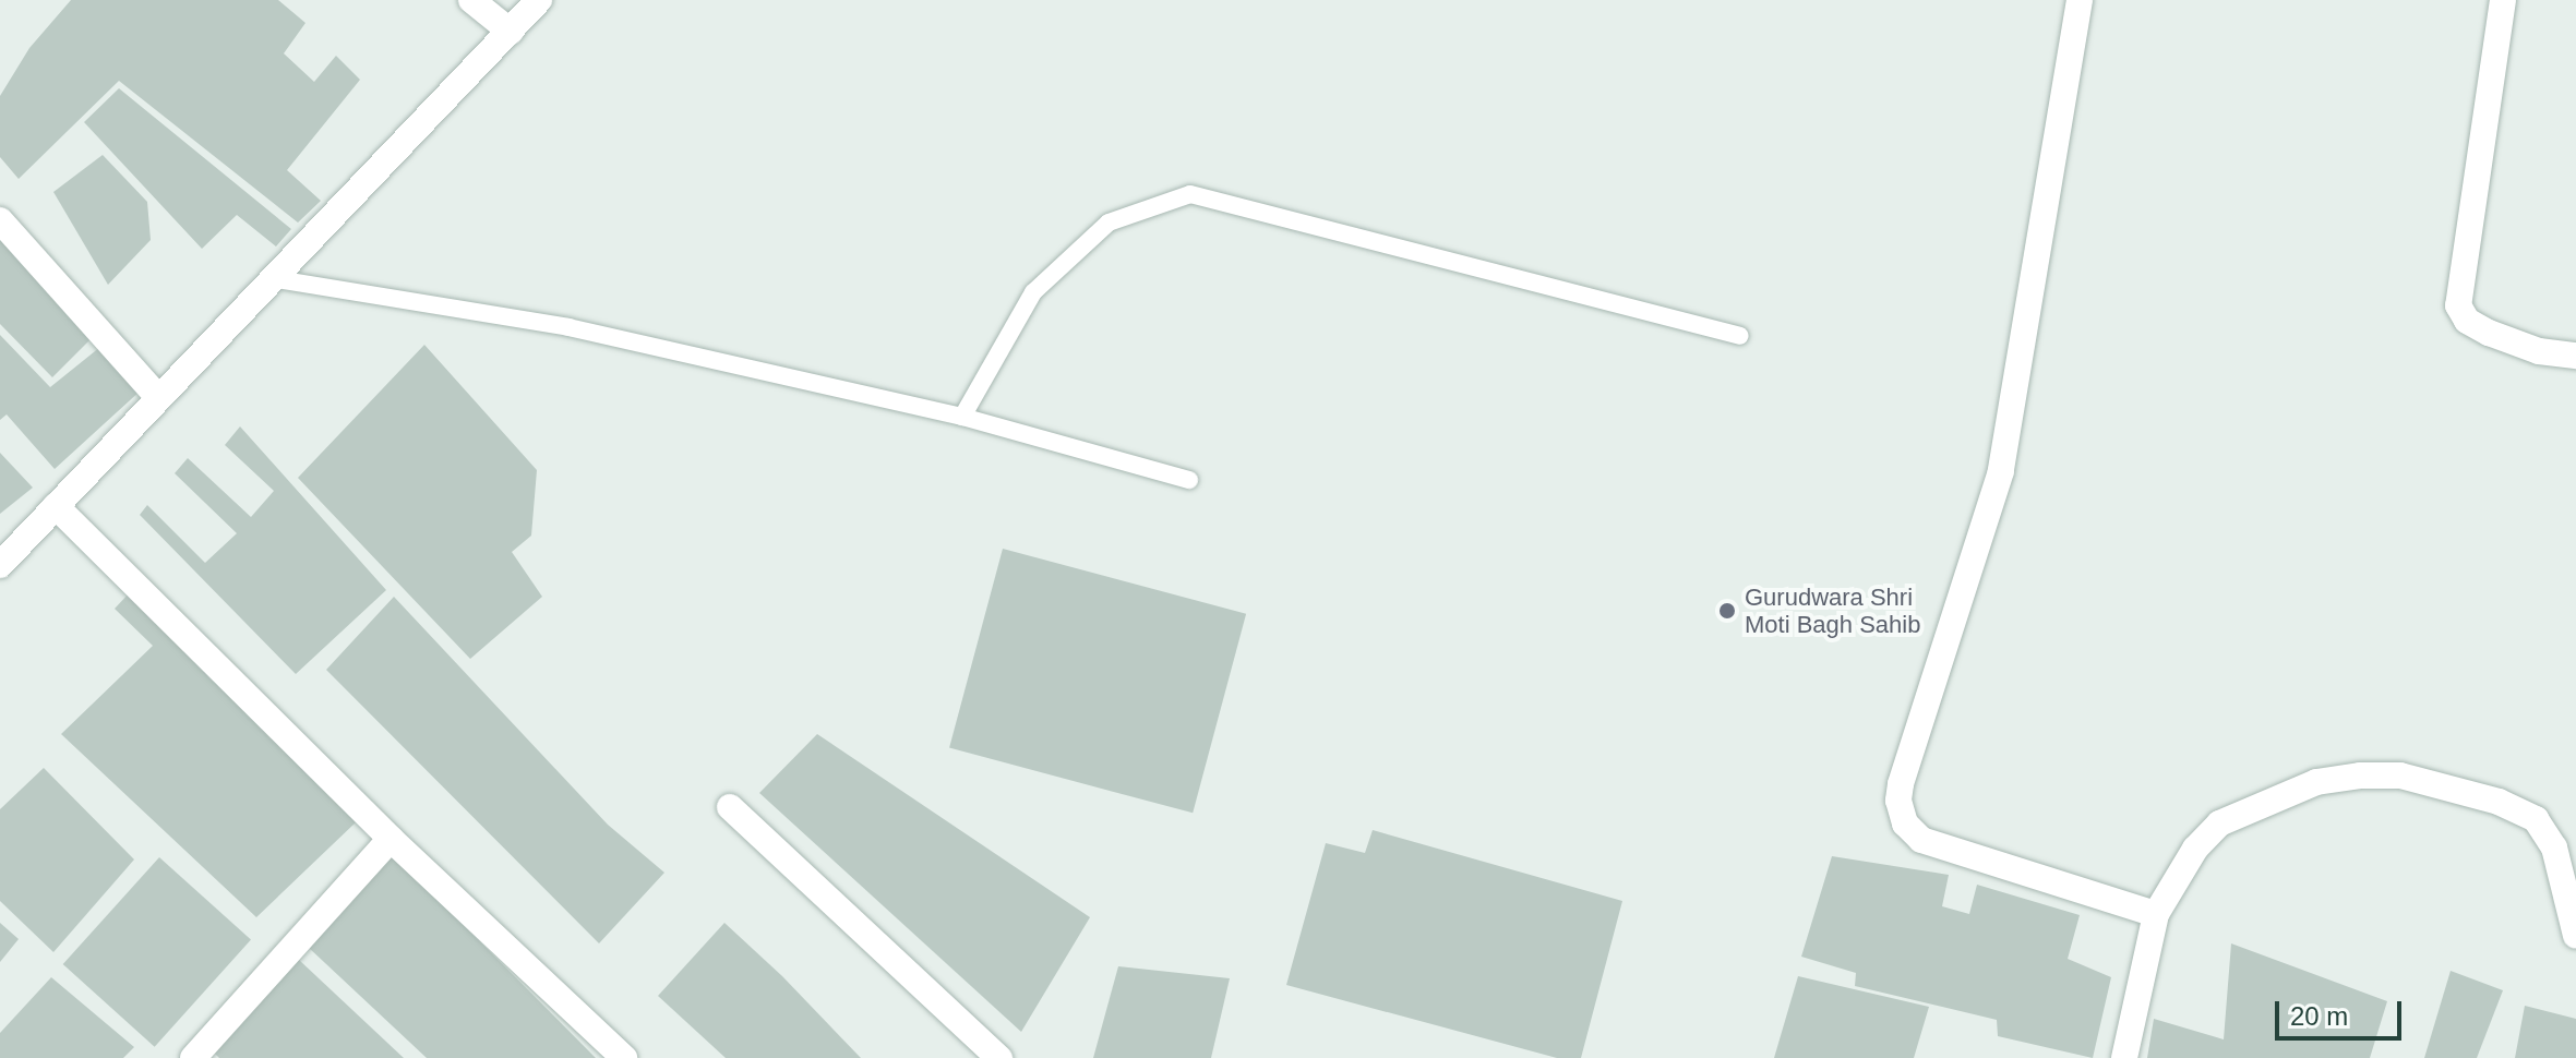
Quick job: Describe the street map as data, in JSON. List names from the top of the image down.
{
  "places": ["Gurudwara Shri Moti Bagh Sahib"],
  "scale_bar": "20 m"
}
